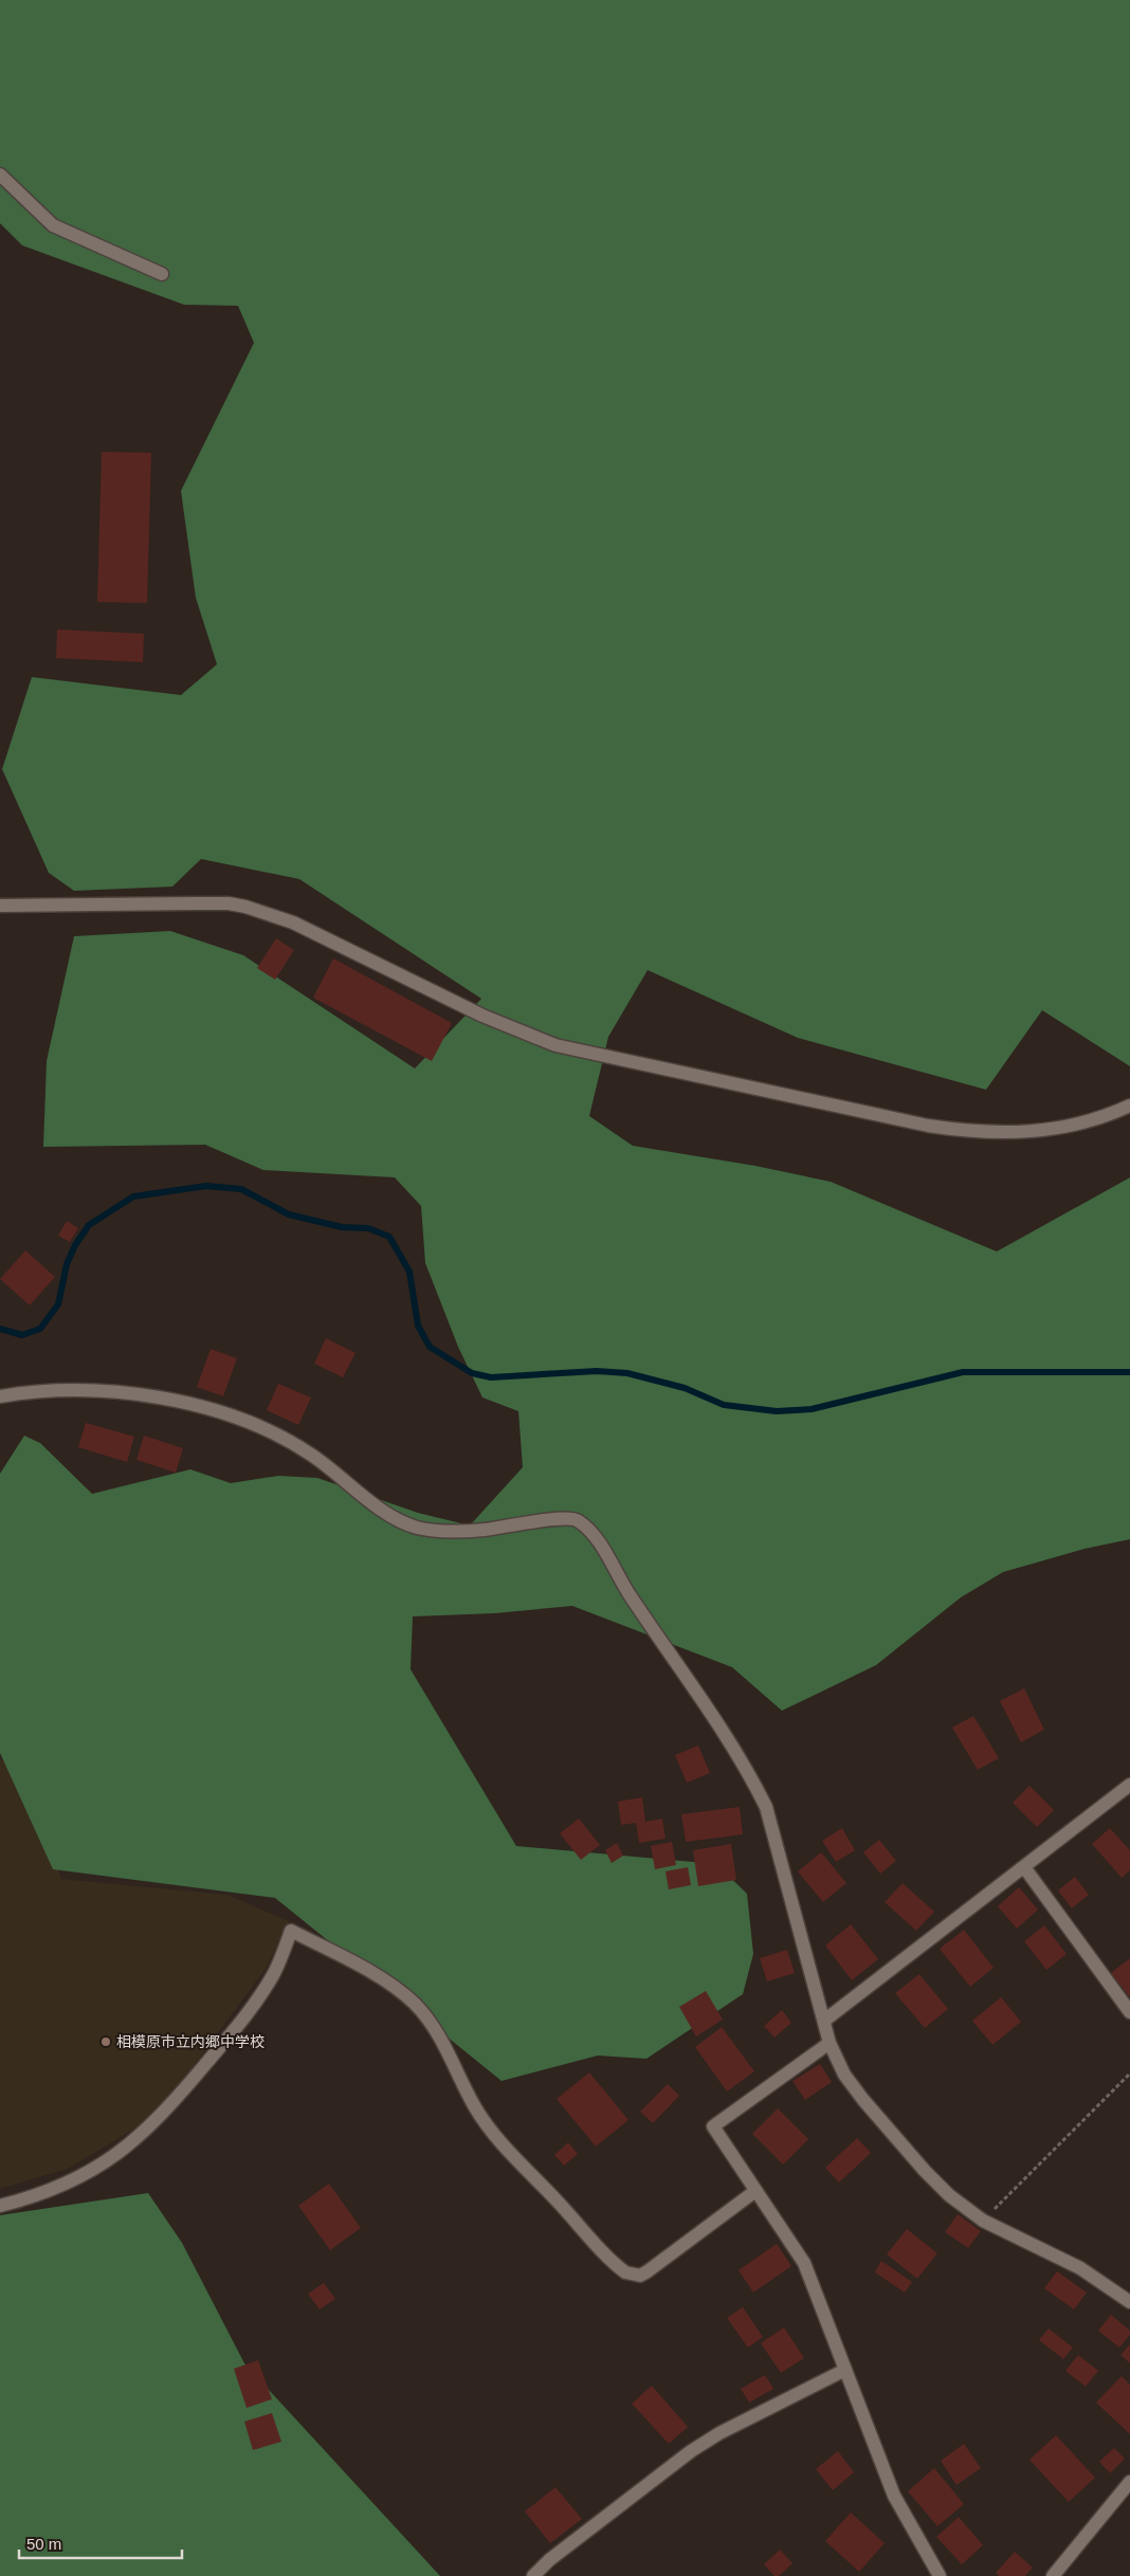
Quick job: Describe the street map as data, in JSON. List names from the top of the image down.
{
  "places": ["相模原市立内郷中学校"],
  "scale_bar": "50 m"
}
